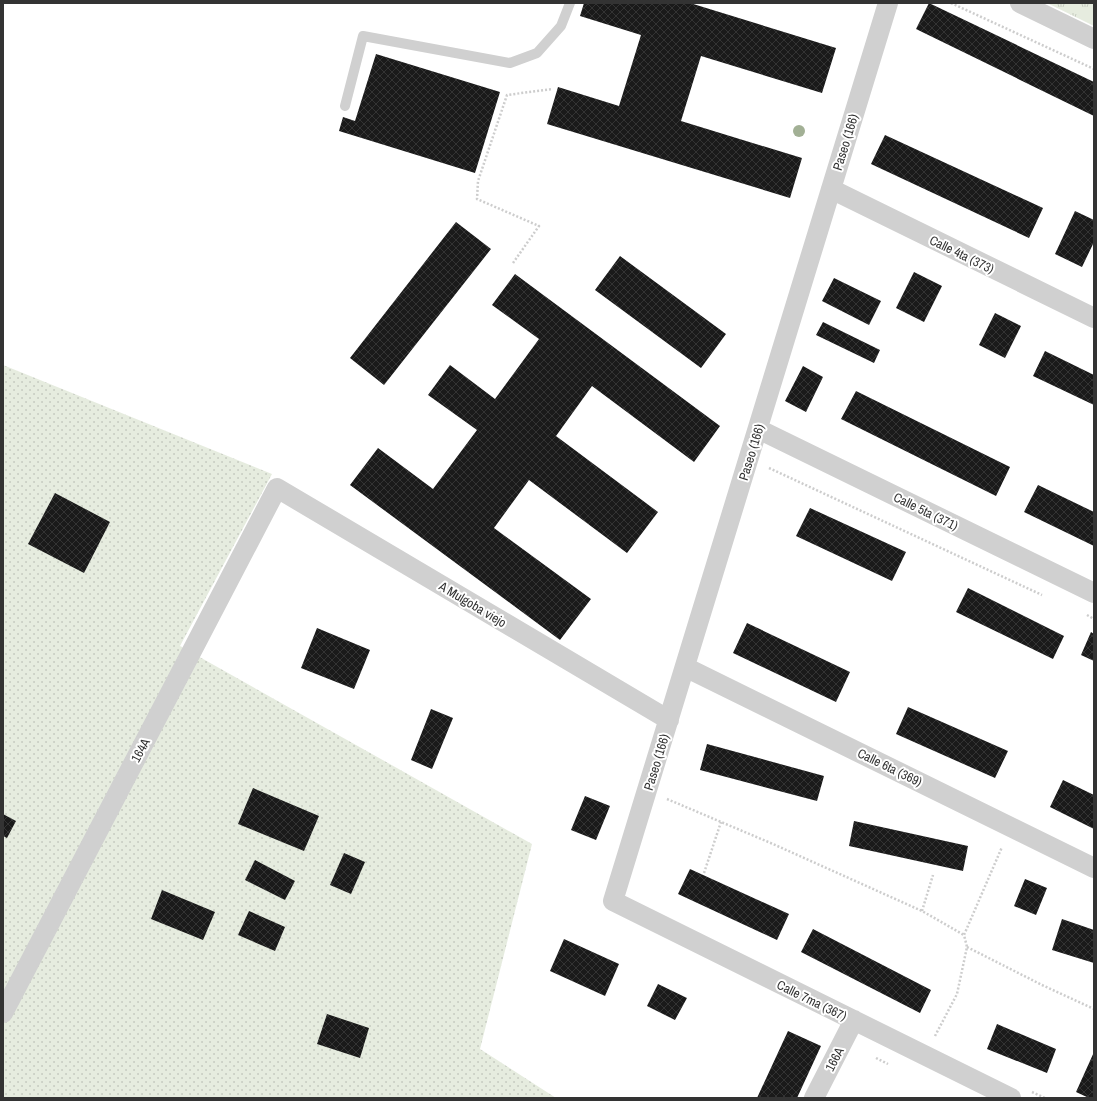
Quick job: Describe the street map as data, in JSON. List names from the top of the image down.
{
  "streets": {
    "street": [
      "Paseo (166)",
      "Calle 4ta (373)",
      "Calle 5ta (371)",
      "A Mulgoba viejo",
      "164A",
      "Calle 6ta (369)",
      "Calle 7ma (367)",
      "166A"
    ]
  },
  "crossings": [
    ["Paseo (166)", "Calle 4ta (373)"],
    ["Paseo (166)", "Calle 5ta (371)"],
    ["Paseo (166)", "A Mulgoba viejo"],
    ["Paseo (166)", "Calle 6ta (369)"],
    ["Paseo (166)", "Calle 7ma (367)"],
    ["A Mulgoba viejo", "164A"],
    ["Calle 7ma (367)", "166A"]
  ]
}
